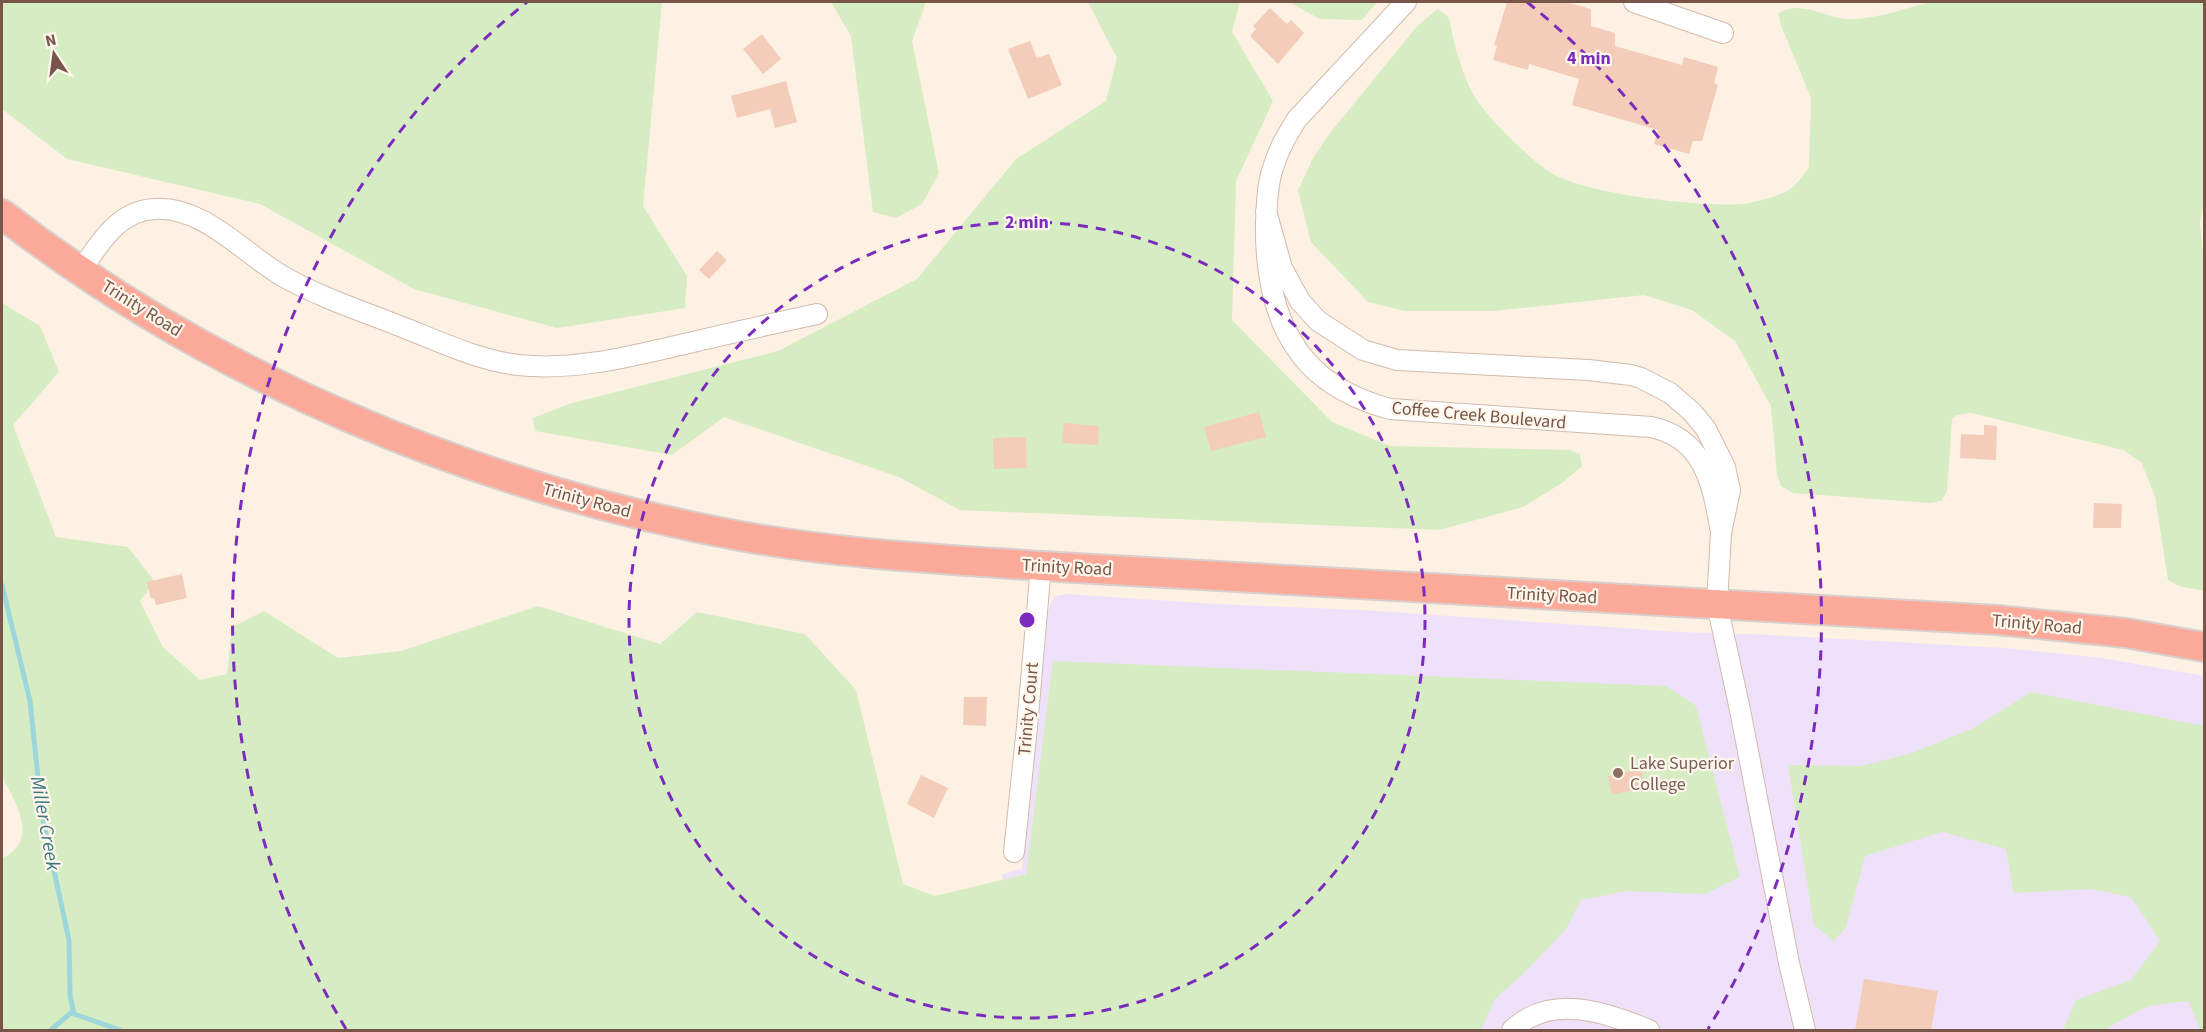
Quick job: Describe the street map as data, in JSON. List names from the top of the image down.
{
  "streets": {
    "highway": ["Trinity Road"],
    "street": ["Coffee Creek Boulevard", "Trinity Court"]
  },
  "crossings": [
    ["Trinity Road", "Coffee Creek Boulevard"],
    ["Trinity Road", "Trinity Court"]
  ],
  "water": ["Miller Creek"],
  "places": ["Lake Superior College"],
  "north": "top",
  "rings": ["4 min", "2 min"]
}
